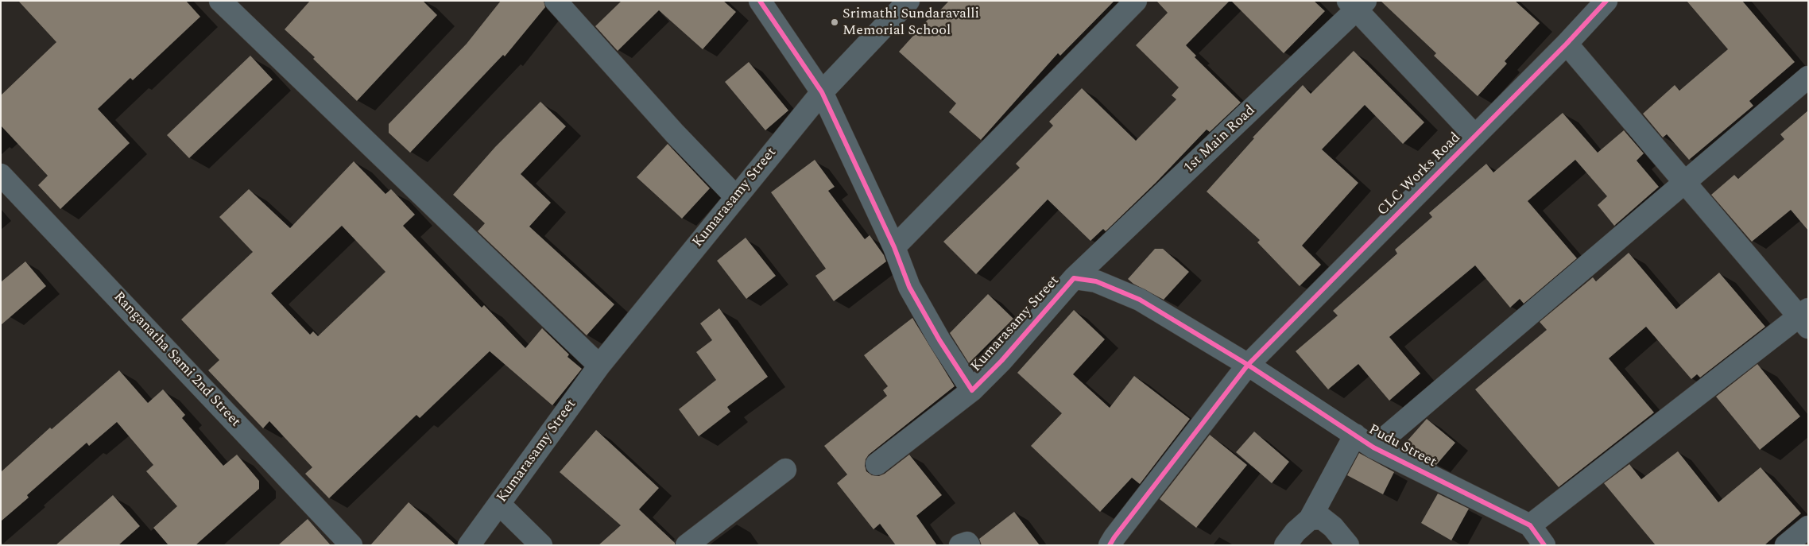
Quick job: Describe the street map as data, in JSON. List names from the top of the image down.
{
  "streets": {
    "street": [
      "1st Main Road",
      "CLC Works Road",
      "Kumarasamy Street",
      "Ranganatha Sami 2nd Street",
      "Pudu Street"
    ]
  },
  "crossings": [
    ["1st Main Road", "Kumarasamy Street"],
    ["CLC Works Road", "Kumarasamy Street"],
    ["CLC Works Road", "Pudu Street"],
    ["Kumarasamy Street", "Pudu Street"]
  ],
  "places": ["Srimathi Sundaravalli Memorial School"]
}
